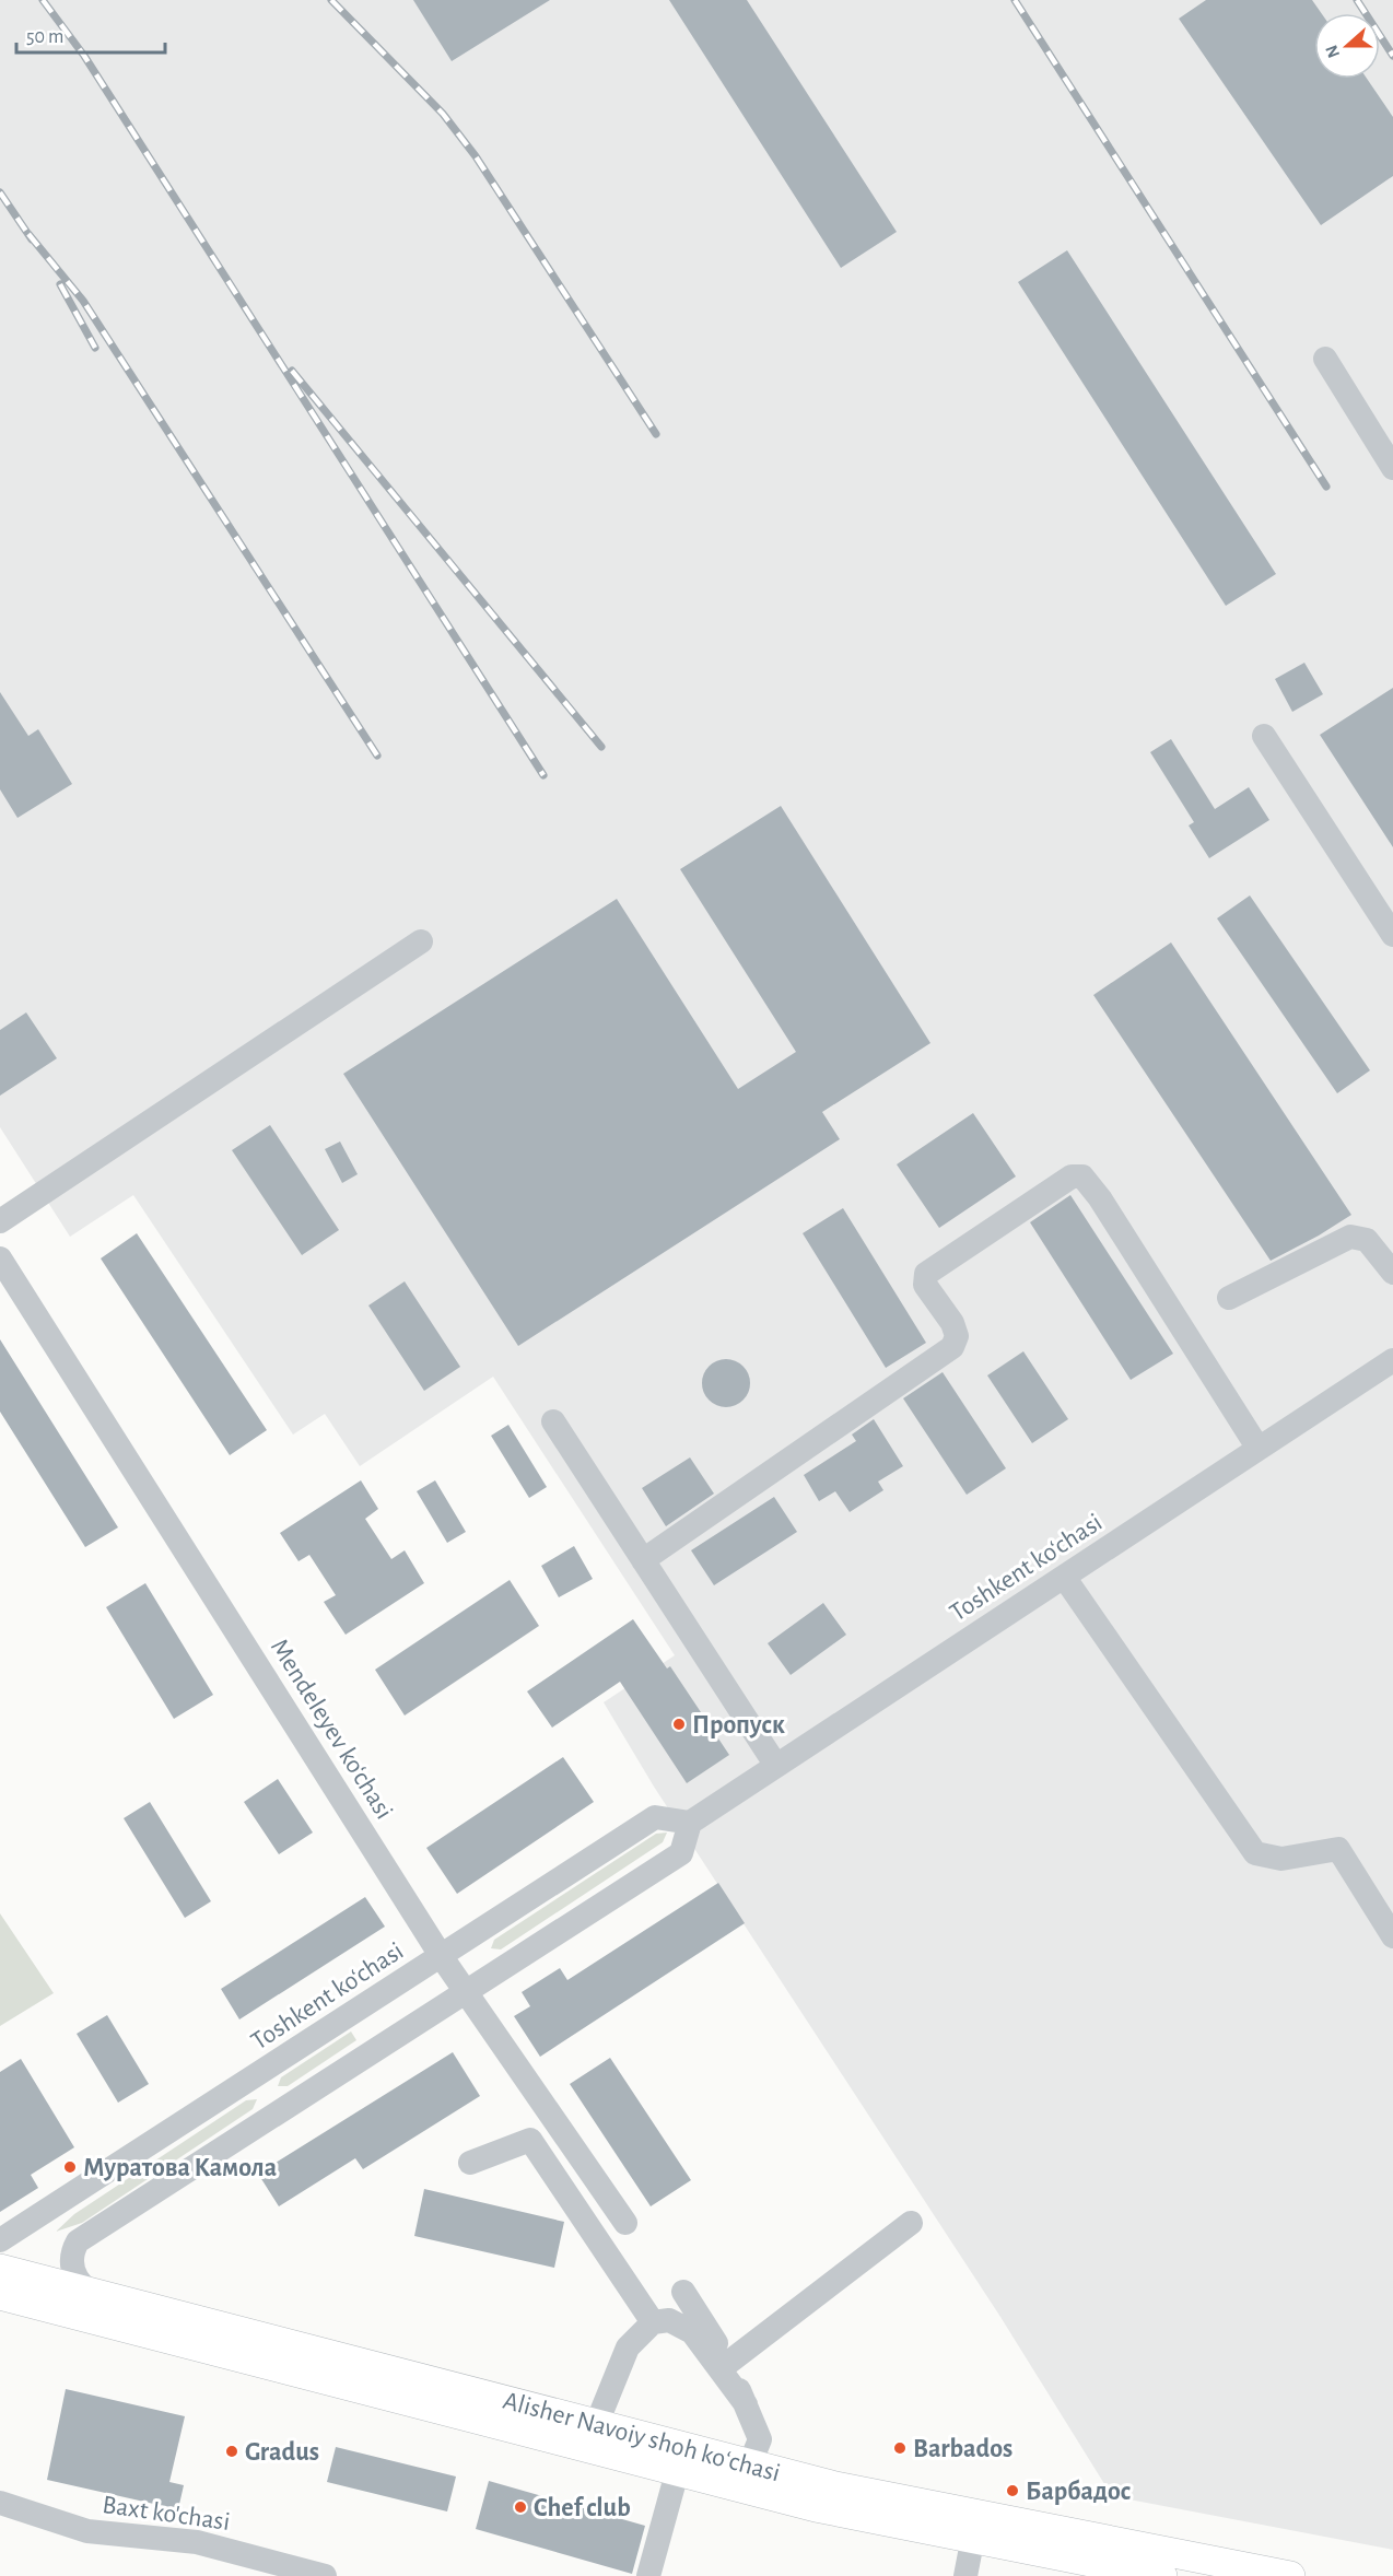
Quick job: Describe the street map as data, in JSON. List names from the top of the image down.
{
  "streets": {
    "main road": ["Alisher Navoiy shoh koʻchasi"],
    "street": ["Toshkent ko‘chasi", "Mendeleyev ko‘chasi", "Baxt ko'chasi"]
  },
  "crossings": [
    ["Toshkent ko‘chasi", "Mendeleyev ko‘chasi"]
  ],
  "places": [
    "Пропуск",
    "Муратова Камола",
    "Barbados",
    "Gradus",
    "Барбадос",
    "Chef club"
  ],
  "scale_bar": "50 m",
  "north": "left"
}
